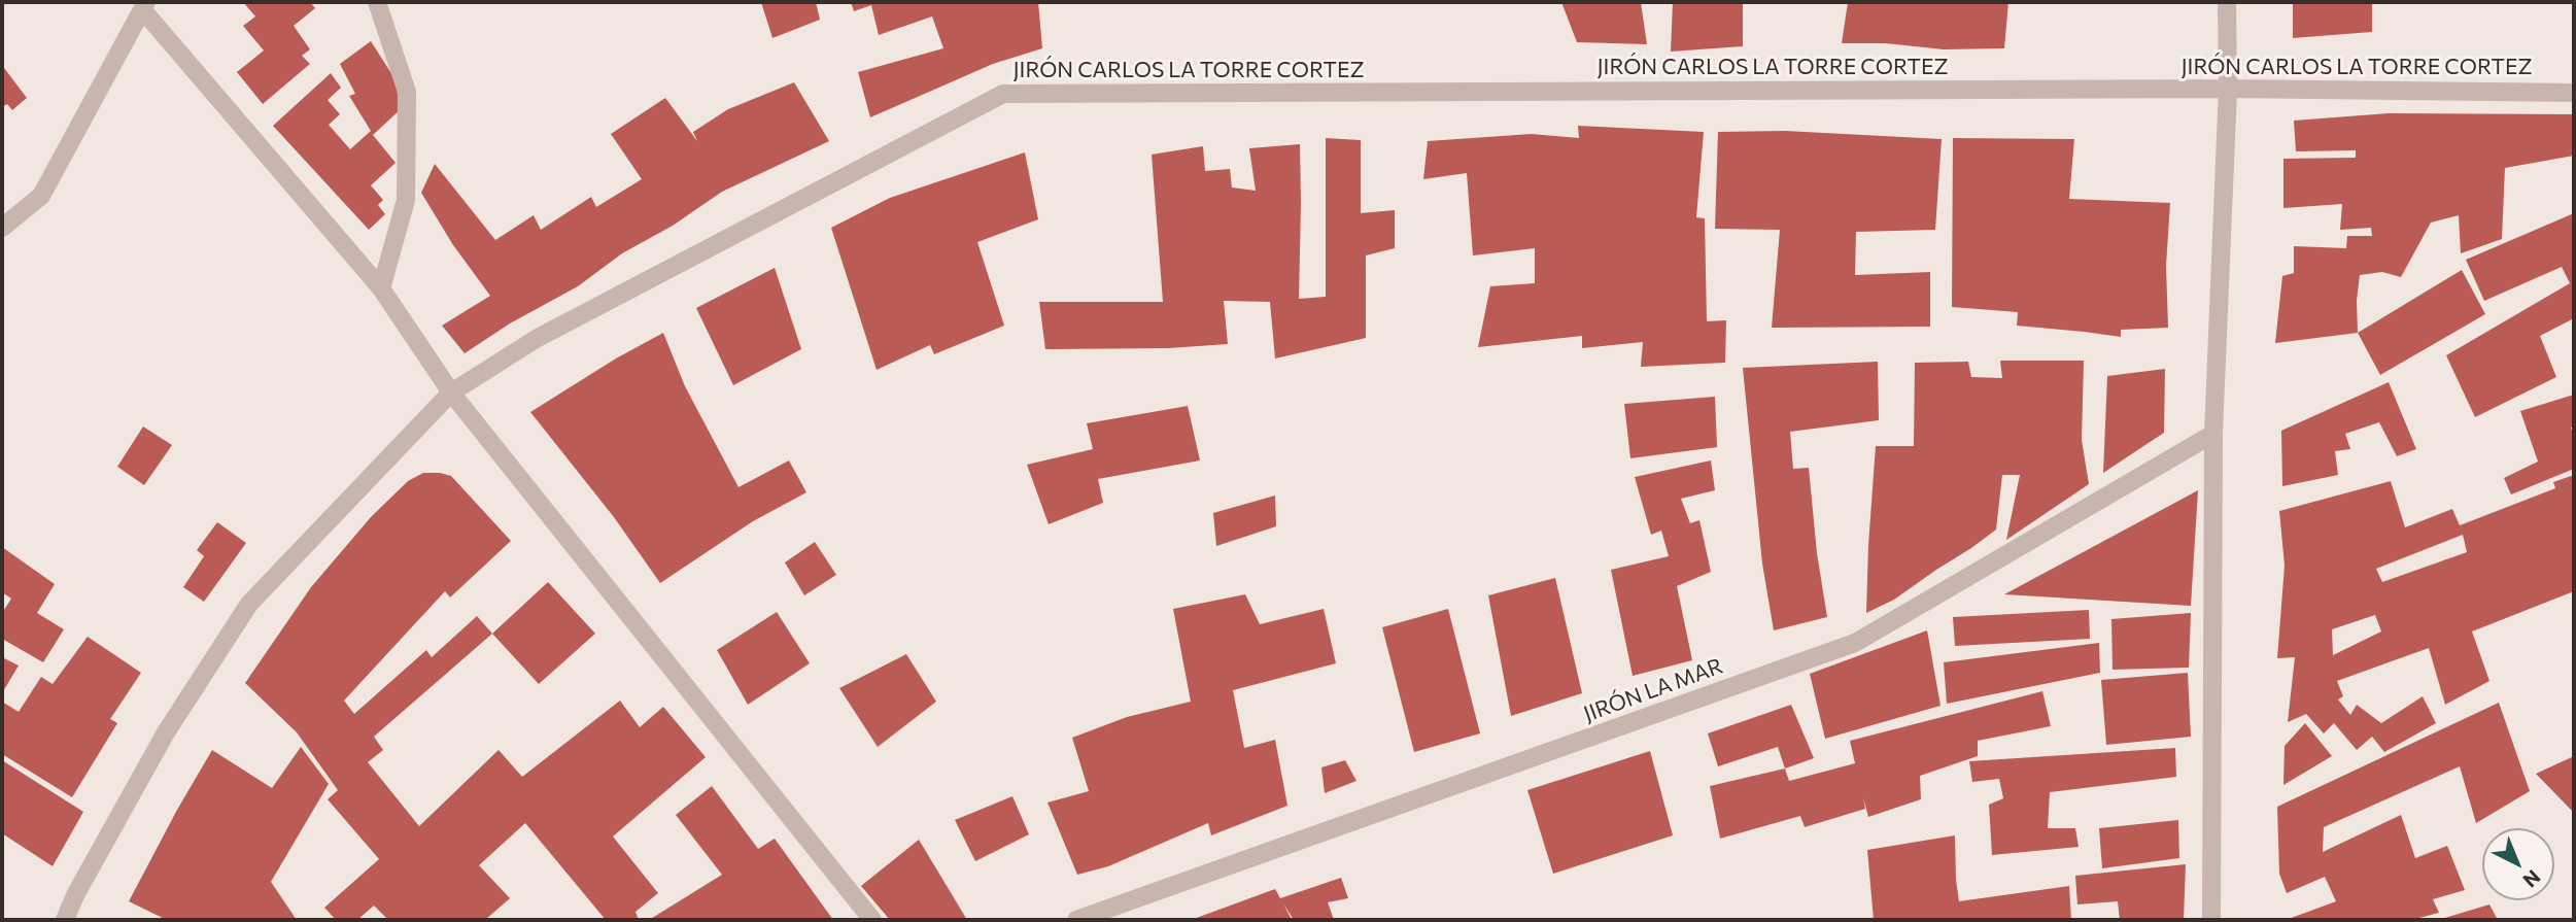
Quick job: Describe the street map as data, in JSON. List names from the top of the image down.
{
  "streets": {
    "street": ["JIRÓN CARLOS LA TORRE CORTEZ", "JIRÓN LA MAR"]
  },
  "north": "bottom right"
}
